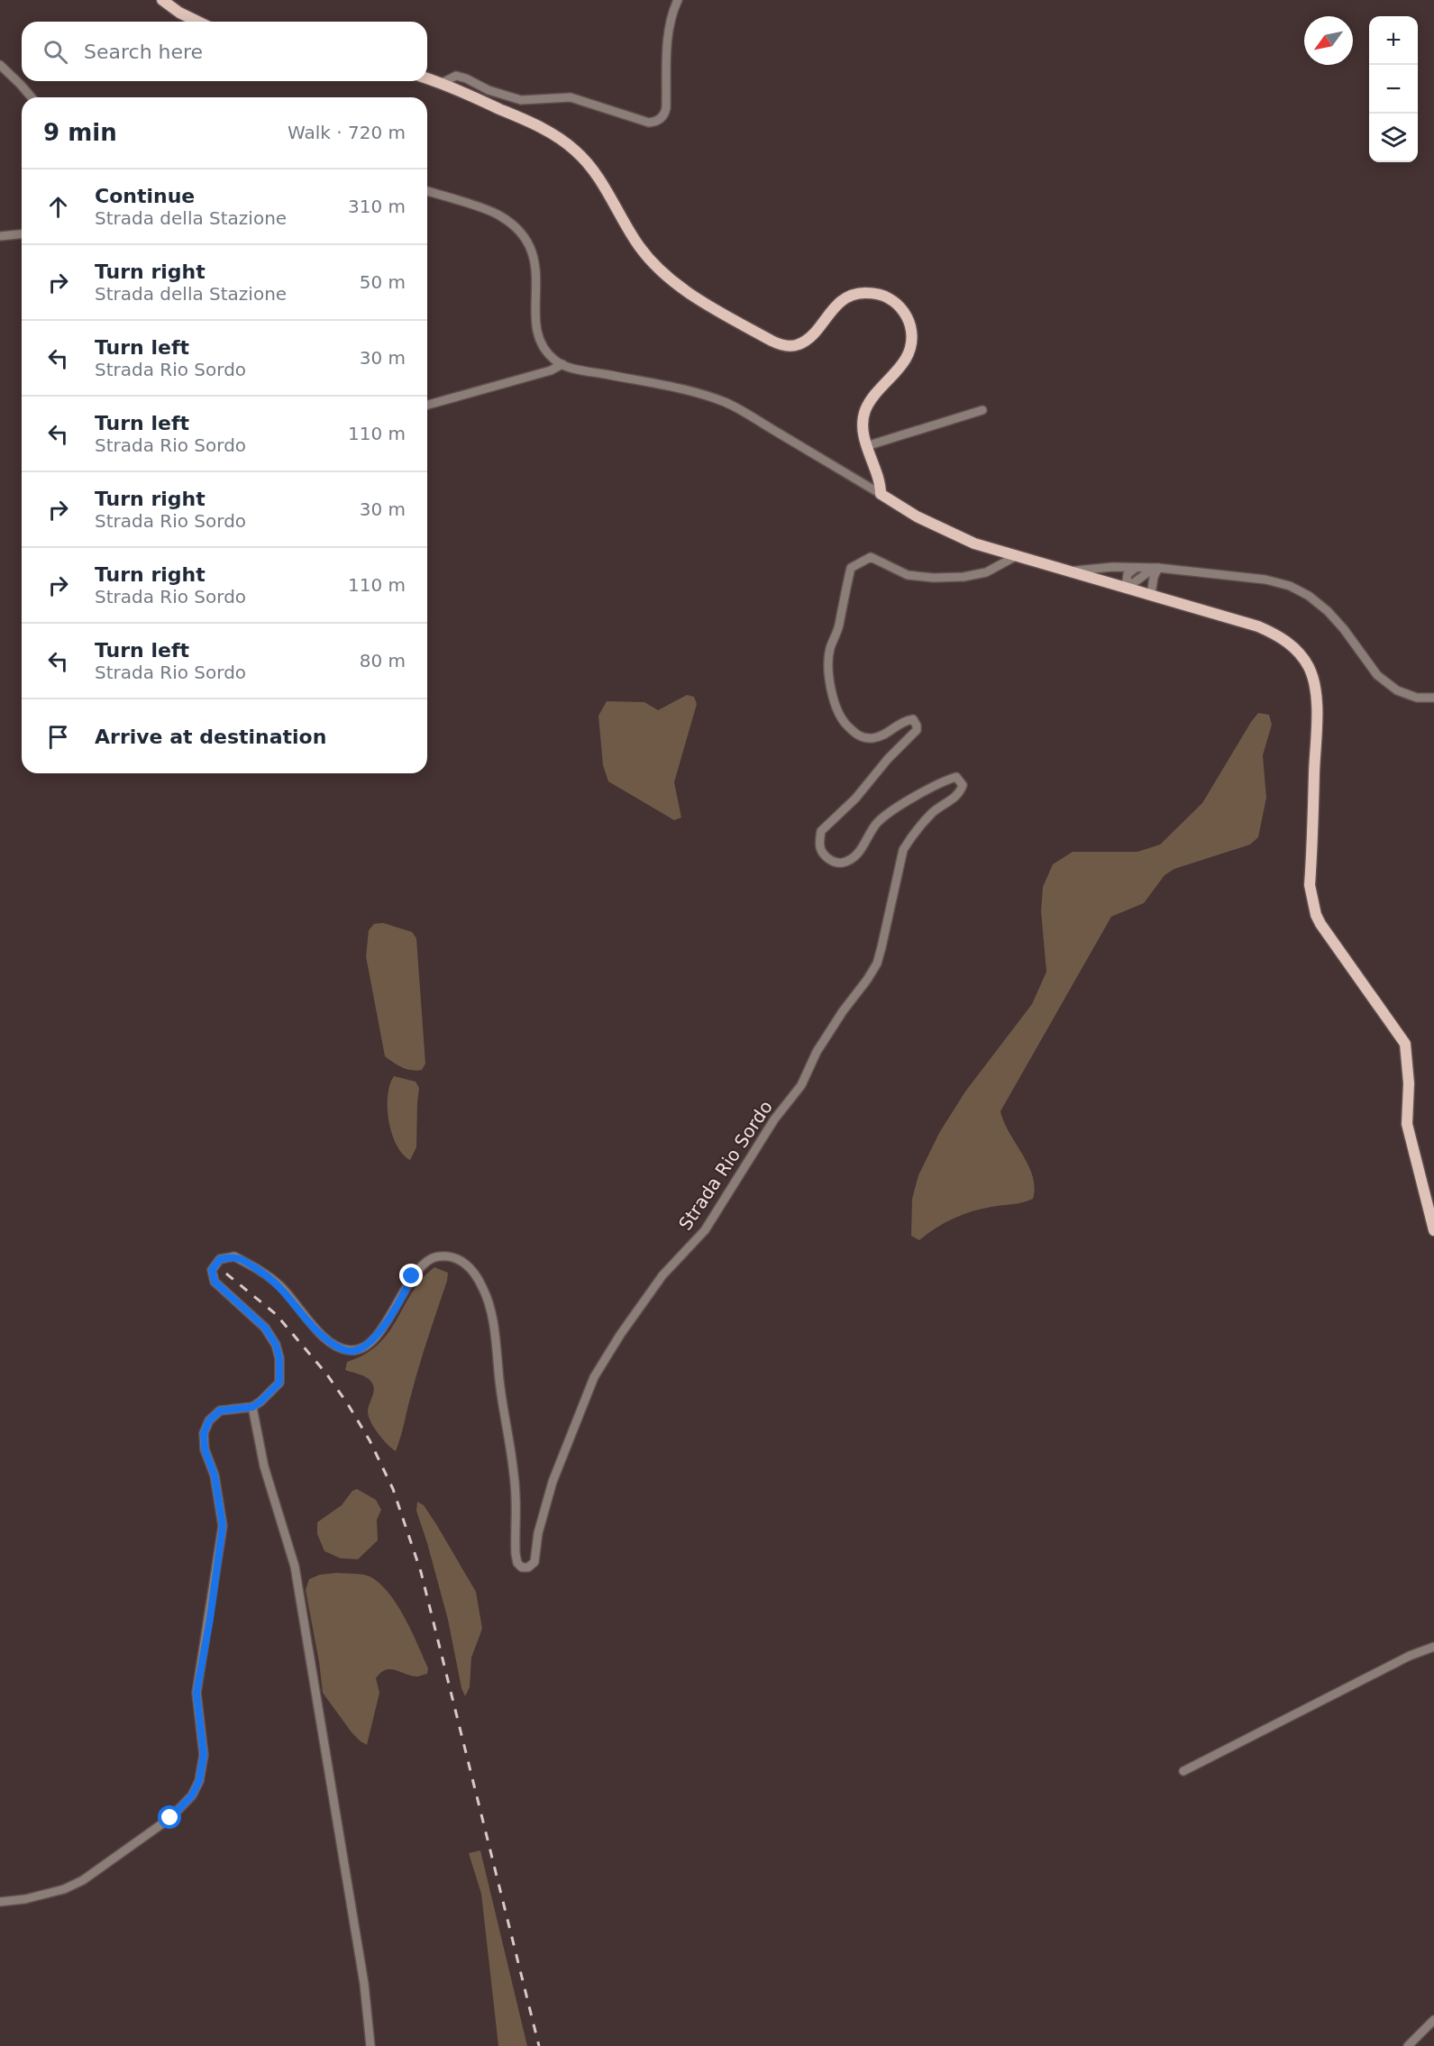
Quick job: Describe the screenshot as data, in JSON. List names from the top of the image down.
{
  "streets": {
    "street": ["Strada Rio Sordo"]
  },
  "north": "bottom left",
  "page": {
    "map_buttons": ["+", "−"],
    "search": "Search here",
    "heading": ["9 min", "Walk · 720 m"],
    "list": [
      ["Continue", "Strada della Stazione", "310 m"],
      ["Turn right", "Strada della Stazione", "50 m"],
      ["Turn left", "Strada Rio Sordo", "30 m"],
      ["Turn left", "Strada Rio Sordo", "110 m"],
      ["Turn right", "Strada Rio Sordo", "30 m"],
      ["Turn right", "Strada Rio Sordo", "110 m"],
      ["Turn left", "Strada Rio Sordo", "80 m"],
      "Arrive at destination"
    ]
  }
}
